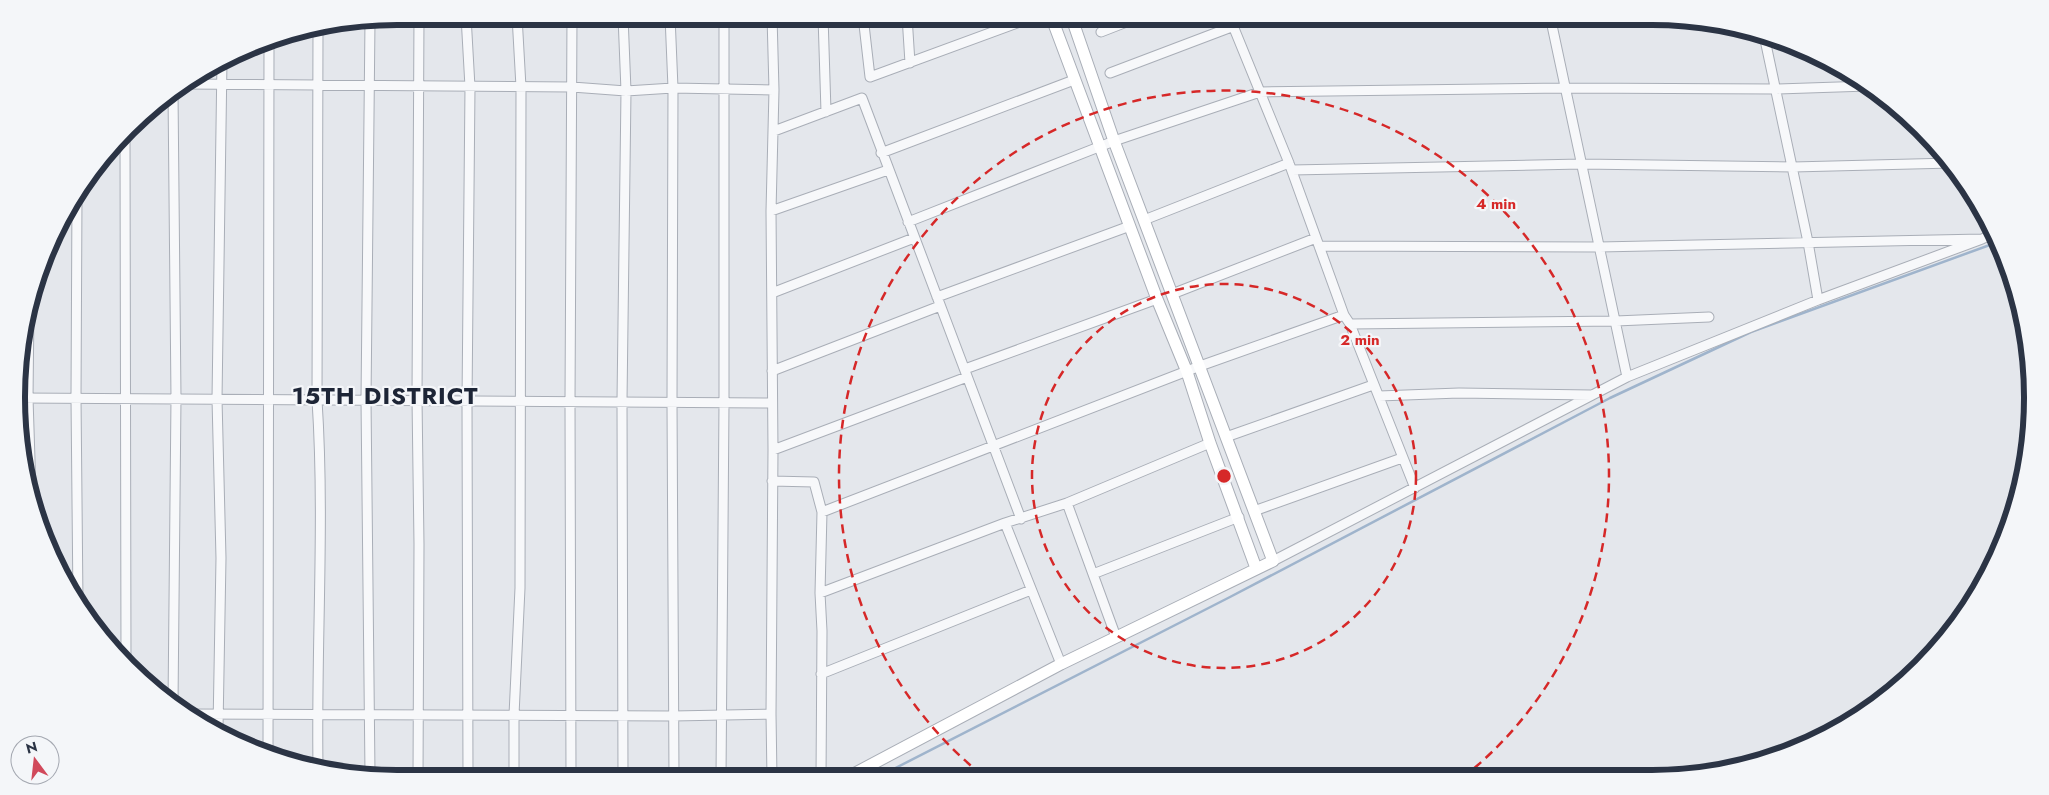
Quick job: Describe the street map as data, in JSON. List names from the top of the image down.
{
  "districts": ["15TH DISTRICT"],
  "north": "top",
  "rings": ["4 min", "2 min"]
}
